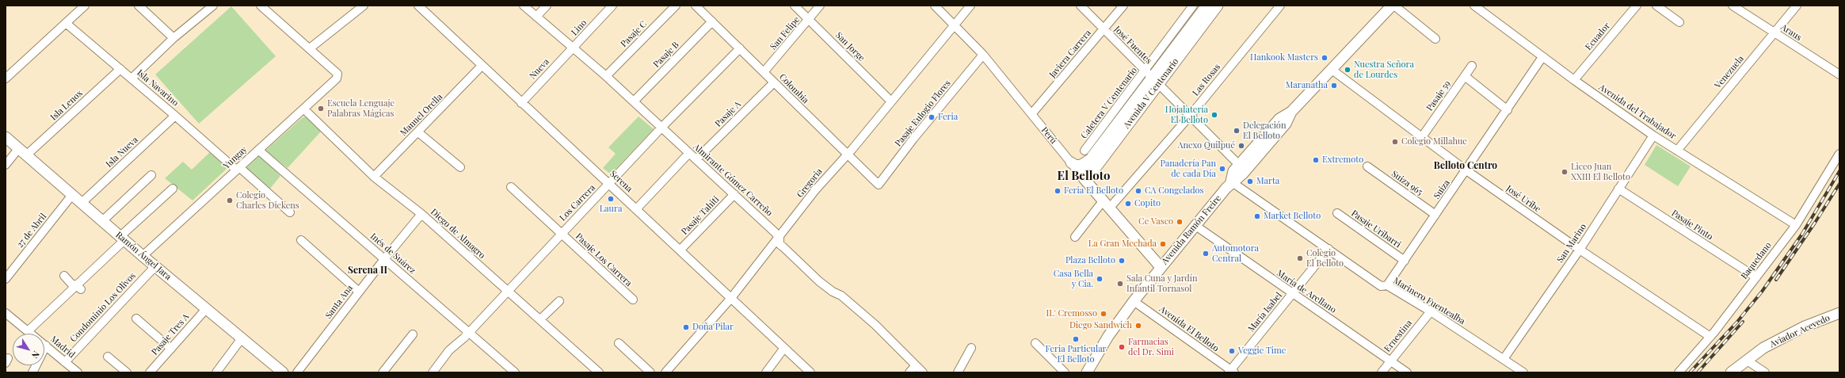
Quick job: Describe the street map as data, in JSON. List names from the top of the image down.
{
  "streets": {
    "main road": [
      "Avenida V Centenario",
      "Perú",
      "Avenida Ramón Freire",
      "Ramón Ángel Jara",
      "Aviador Acevedo"
    ],
    "street": [
      "Lino",
      "Araus",
      "San Felipe",
      "Pasaje C",
      "Ecuador",
      "José Fuentes",
      "San Jorge",
      "Javiera Carrera",
      "Pasaje B",
      "Nueva",
      "Venezuela",
      "Las Rosas",
      "Isla Navarino",
      "Colombia",
      "Pasaje 59",
      "Caletera V Centenario",
      "Isla Lenox",
      "Avenida del Trabajador",
      "Pasaje Eulogio Flores",
      "Pasaje A",
      "Manuel Orella",
      "Isla Nueva",
      "Yungay",
      "Almirante Gómez Carreño",
      "Serena",
      "Gregoria",
      "Suiza 965",
      "Suiza",
      "José Uribe",
      "Los Carrera",
      "Pasaje Tahiti",
      "Pasaje Pinto",
      "Pasaje Uribarri",
      "27 de Abril",
      "Diego de Almagro",
      "San Marino",
      "Inés de Suárez",
      "Pasaje Los Carrera",
      "Baquedano",
      "María de Arellano",
      "Marinero Fuentealba",
      "Santa Ana",
      "Condominio Los Olivos",
      "María Isabel",
      "Avenida El Belloto",
      "Pasaje Tres A",
      "Ernestina",
      "Madrid"
    ]
  },
  "crossings": [
    ["Lino", "Nueva"],
    ["Lino", "Almirante Gómez Carreño"],
    ["Araus", "Venezuela"],
    ["San Felipe", "San Jorge"],
    ["San Felipe", "Colombia"],
    ["Pasaje C", "Almirante Gómez Carreño"],
    ["Ecuador", "Avenida del Trabajador"],
    ["José Fuentes", "Javiera Carrera"],
    ["José Fuentes", "Las Rosas"],
    ["José Fuentes", "Avenida V Centenario"],
    ["José Fuentes", "Caletera V Centenario"],
    ["José Fuentes", "Avenida Ramón Freire"],
    ["San Jorge", "Gregoria"],
    ["Javiera Carrera", "Perú"],
    ["Pasaje B", "Colombia"],
    ["Pasaje B", "Almirante Gómez Carreño"],
    ["Nueva", "Almirante Gómez Carreño"],
    ["Nueva", "Serena"],
    ["Venezuela", "Avenida del Trabajador"],
    ["Las Rosas", "Perú"],
    ["Isla Navarino", "Isla Lenox"],
    ["Isla Navarino", "Isla Nueva"],
    ["Isla Navarino", "Yungay"],
    ["Colombia", "Pasaje Eulogio Flores"],
    ["Colombia", "Pasaje A"],
    ["Colombia", "Gregoria"],
    ["Colombia", "Los Carrera"],
    ["Avenida V Centenario", "Perú"],
    ["Pasaje 59", "José Uribe"],
    ["Isla Lenox", "Ramón Ángel Jara"],
    ["Avenida del Trabajador", "Suiza"],
    ["Avenida del Trabajador", "San Marino"],
    ["Avenida del Trabajador", "Baquedano"],
    ["Pasaje Eulogio Flores", "Perú"],
    ["Pasaje A", "Almirante Gómez Carreño"],
    ["Manuel Orella", "Serena"],
    ["Manuel Orella", "Diego de Almagro"],
    ["Perú", "Gregoria"],
    ["Perú", "Avenida Ramón Freire"],
    ["Isla Nueva", "Ramón Ángel Jara"],
    ["Yungay", "Diego de Almagro"],
    ["Yungay", "Inés de Suárez"],
    ["Yungay", "Ramón Ángel Jara"],
    ["Almirante Gómez Carreño", "Gregoria"],
    ["Almirante Gómez Carreño", "Los Carrera"],
    ["Almirante Gómez Carreño", "Pasaje Tahiti"],
    ["Serena", "Gregoria"],
    ["Serena", "Los Carrera"],
    ["Serena", "Pasaje Tahiti"],
    ["Suiza 965", "Suiza"],
    ["Suiza", "José Uribe"],
    ["Suiza", "Pasaje Uribarri"],
    ["Suiza", "Marinero Fuentealba"],
    ["José Uribe", "Avenida Ramón Freire"],
    ["José Uribe", "San Marino"],
    ["José Uribe", "Baquedano"],
    ["Los Carrera", "Diego de Almagro"],
    ["Los Carrera", "Inés de Suárez"],
    ["Los Carrera", "Pasaje Los Carrera"],
    ["Pasaje Pinto", "San Marino"],
    ["Pasaje Pinto", "Baquedano"],
    ["Avenida Ramón Freire", "María de Arellano"],
    ["Avenida Ramón Freire", "Marinero Fuentealba"],
    ["Avenida Ramón Freire", "Avenida El Belloto"],
    ["27 de Abril", "Ramón Ángel Jara"],
    ["Diego de Almagro", "Santa Ana"],
    ["San Marino", "Marinero Fuentealba"],
    ["Inés de Suárez", "Santa Ana"],
    ["Ramón Ángel Jara", "Condominio Los Olivos"],
    ["Ramón Ángel Jara", "Pasaje Tres A"],
    ["María de Arellano", "María Isabel"],
    ["María de Arellano", "Ernestina"],
    ["Marinero Fuentealba", "María Isabel"],
    ["Marinero Fuentealba", "Ernestina"],
    ["Condominio Los Olivos", "Madrid"],
    ["María Isabel", "Avenida El Belloto"]
  ],
  "districts": ["Belloto Centro", "El Belloto", "Serena II"],
  "places": [
    "Hankook Masters",
    "Nuestra Señora de Lourdes",
    "Maranatha",
    "Escuela Lenguaje Palabras Mágicas",
    "Hojalatería El Belloto",
    "Feria",
    "Delegación El Belloto",
    "Colegio Millahue",
    "Anexo Quilpué",
    "Extremoto",
    "Panadería Pan de cada Día",
    "Liceo Juan XXIII El Belloto",
    "Marta",
    "Feria El Belloto",
    "CA Congelados",
    "Laura",
    "Colegio Charles Dickens",
    "Copito",
    "Market Belloto",
    "Ce Vasco",
    "La Gran Mechada",
    "Automotora Central",
    "Colegio El Belloto",
    "Plaza Belloto",
    "Casa Bella y Cia.",
    "Sala Cuna y Jardín Infantil Tornasol",
    "IL' Cremosso",
    "Diego Sandwich",
    "Doña Pilar",
    "Feria Particular El Belloto",
    "Farmacias del Dr. Simi",
    "Veggie Time"
  ],
  "north": "bottom right"
}
